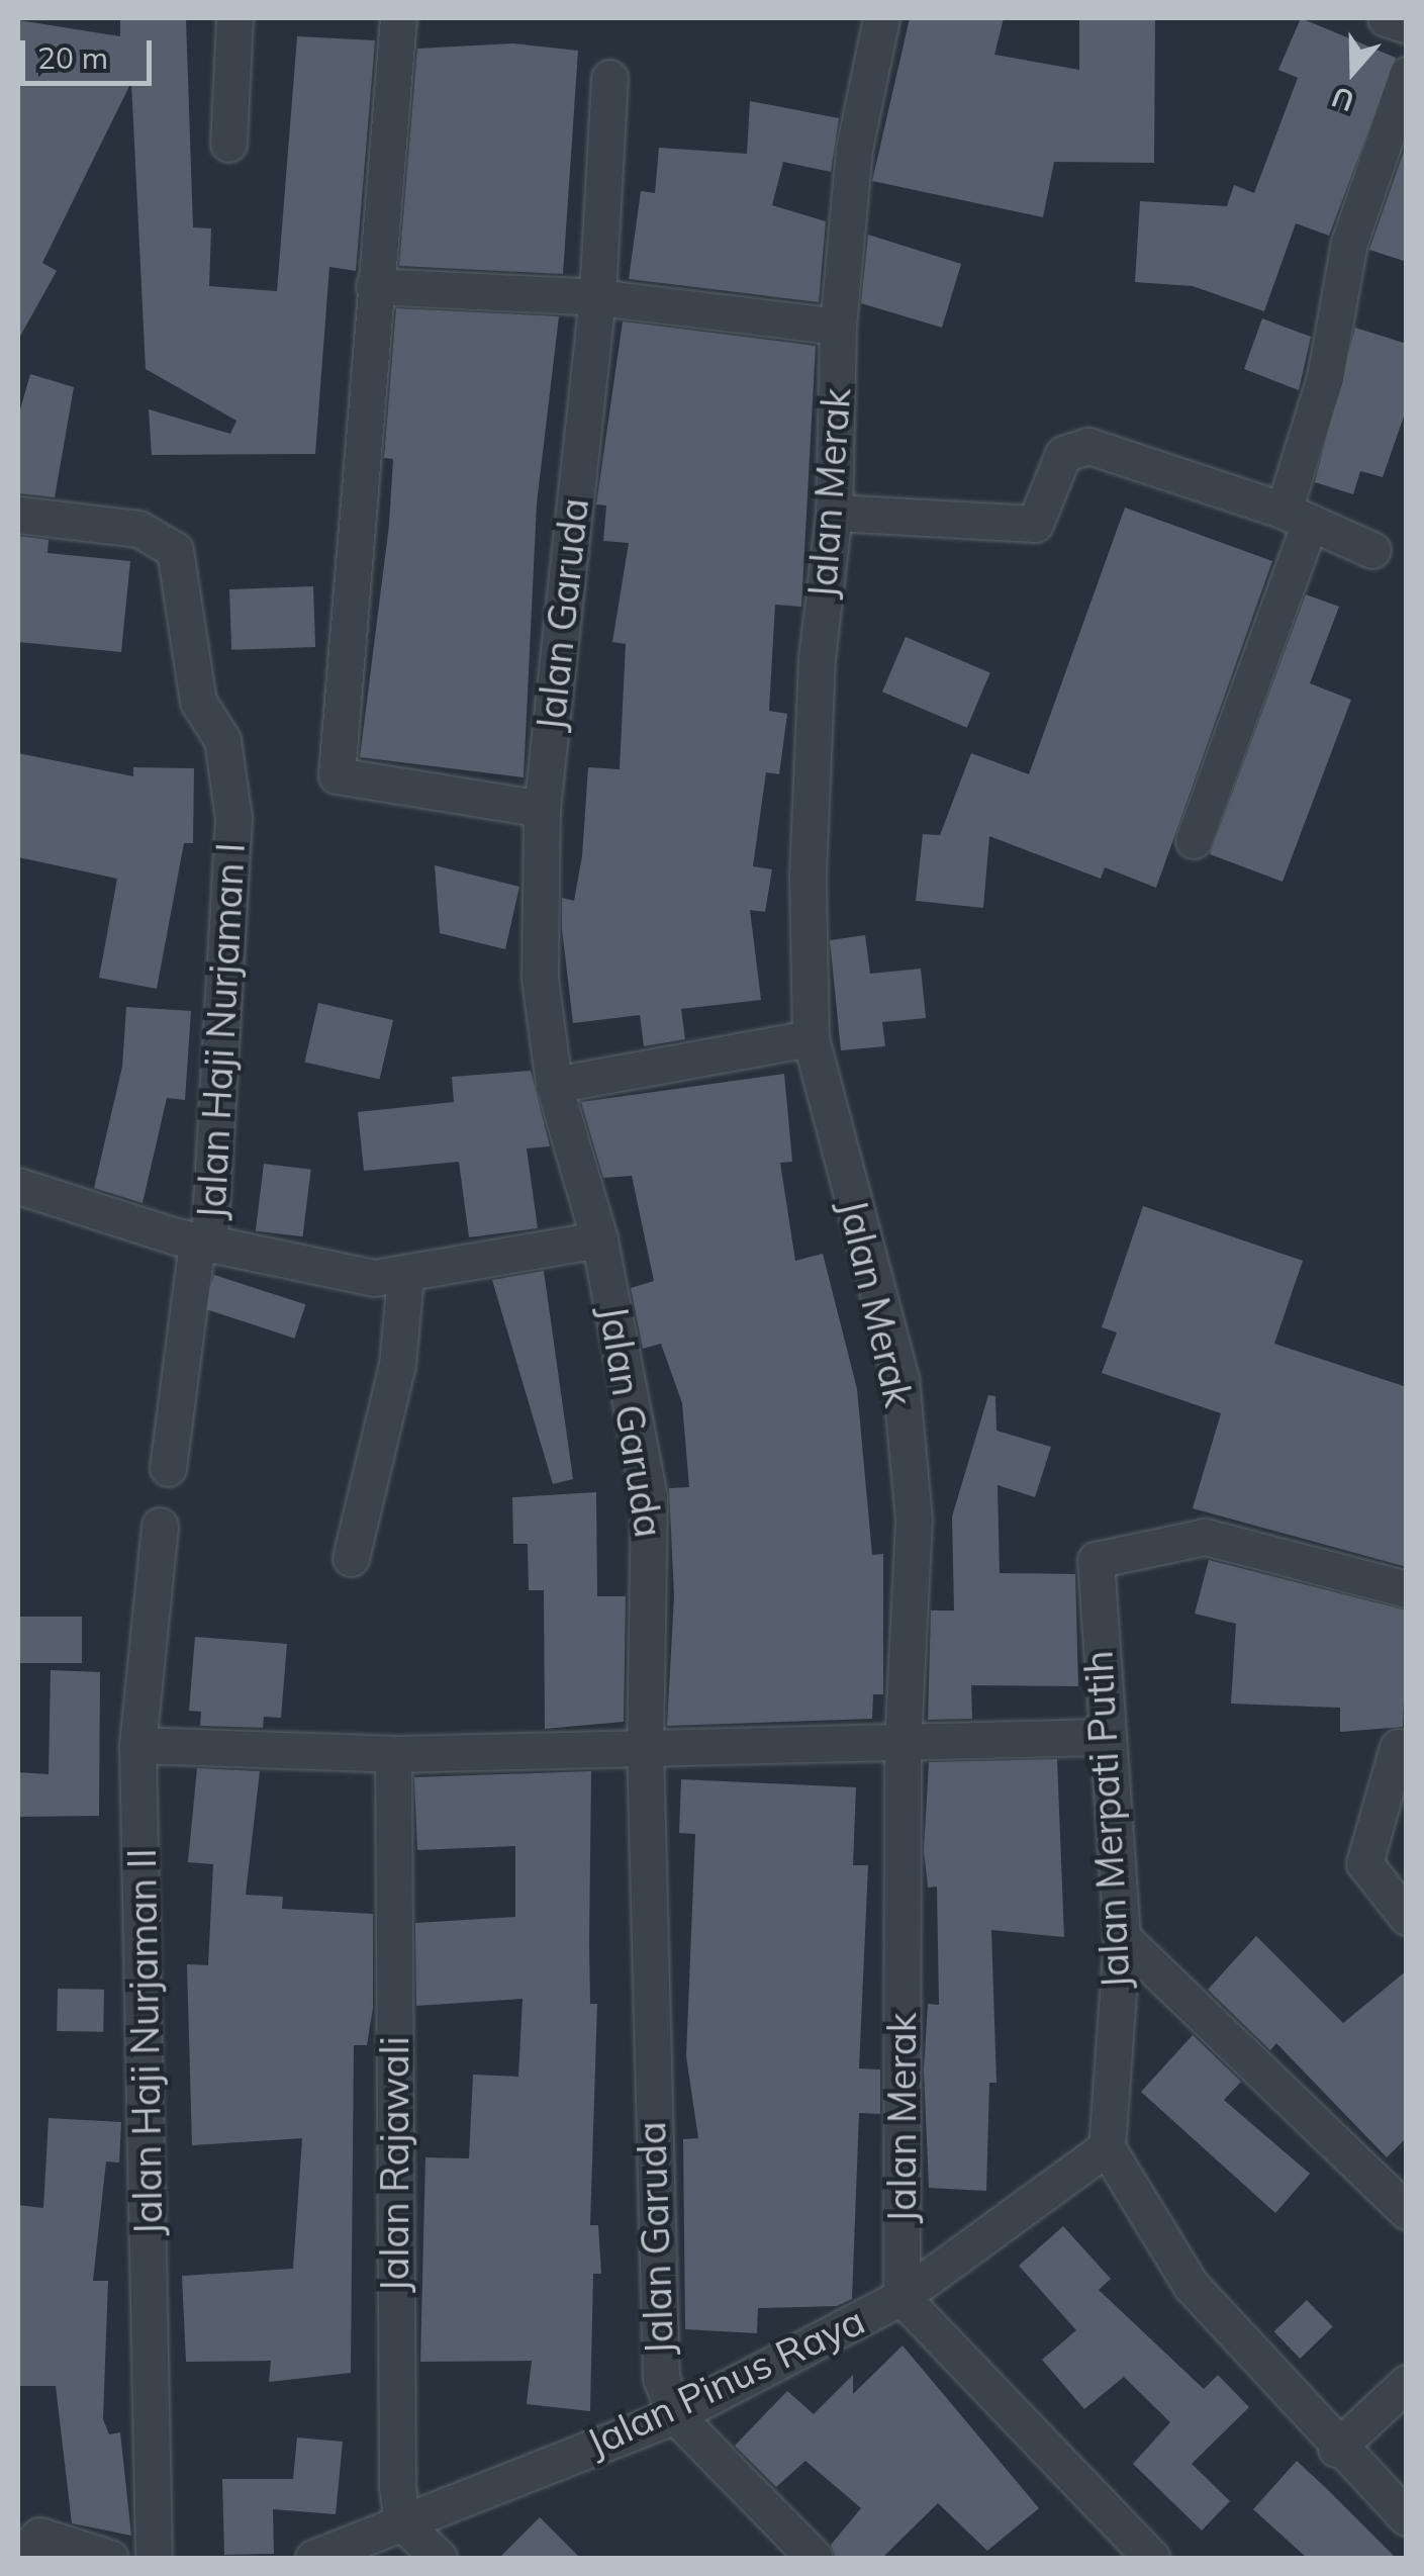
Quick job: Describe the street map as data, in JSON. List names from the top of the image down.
{
  "streets": {
    "street": [
      "Jalan Merak",
      "Jalan Garuda",
      "Jalan Haji Nurjaman I",
      "Jalan Merpati Putih",
      "Jalan Haji Nurjaman II",
      "Jalan Rajawali",
      "Jalan Pinus Raya"
    ]
  },
  "crossings": [
    ["Jalan Merak", "Jalan Pinus Raya"],
    ["Jalan Garuda", "Jalan Pinus Raya"],
    ["Jalan Merpati Putih", "Jalan Pinus Raya"],
    ["Jalan Rajawali", "Jalan Pinus Raya"]
  ],
  "scale_bar": "20 m",
  "north": "bottom"
}
